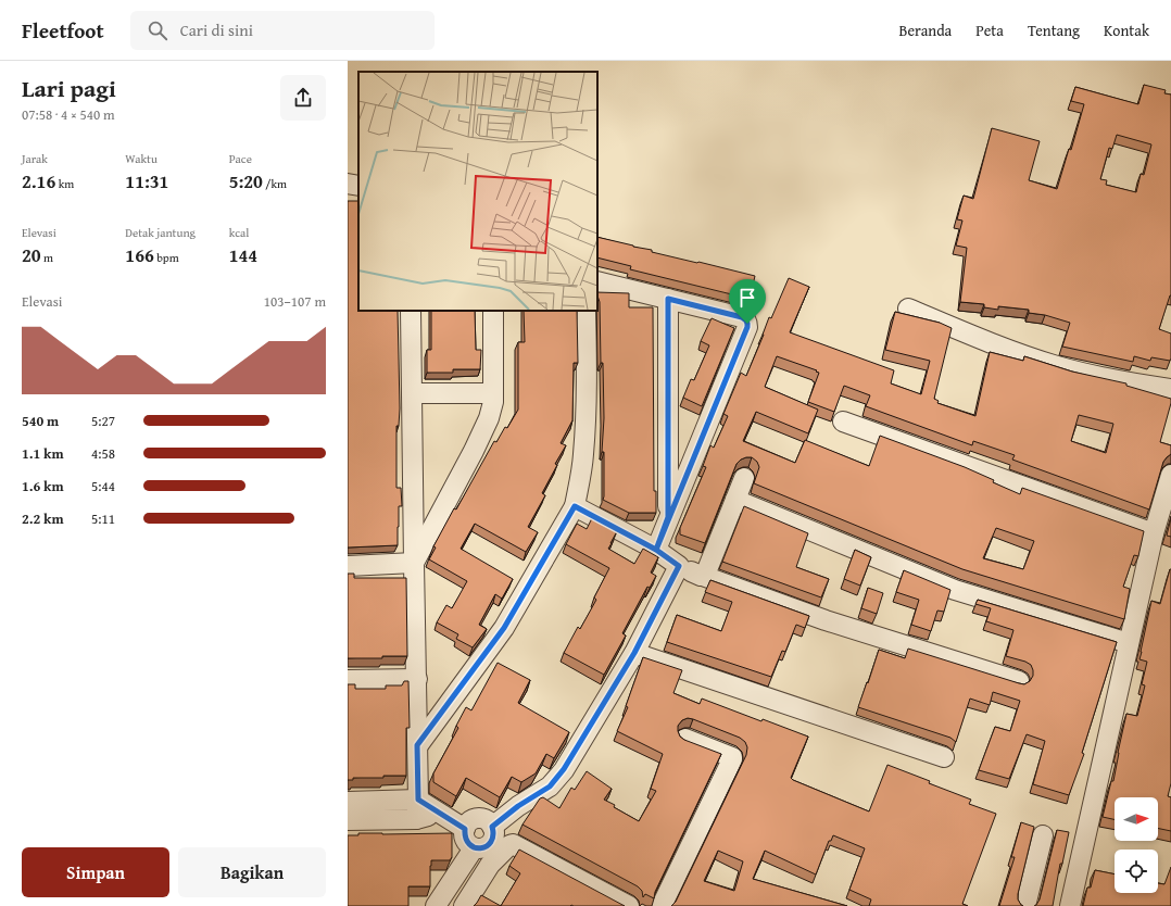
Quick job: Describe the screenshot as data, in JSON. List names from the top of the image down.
{
  "north": "right",
  "page": {
    "header": "Fleetfoot",
    "search": "Cari di sini",
    "nav": [
      "Beranda",
      "Peta",
      "Tentang",
      "Kontak"
    ],
    "heading": ["Lari pagi", "07:58 · 4 × 540 m"],
    "stats": [
      ["Jarak", "2.16 km"],
      ["Waktu", "11:31"],
      ["Pace", "5:20 /km"],
      ["Elevasi", "20 m"],
      ["Detak jantung", "166 bpm"],
      ["kcal", "144"]
    ],
    "chart": ["Elevasi", "103–107 m"],
    "list": [
      {
        "name": "540 m",
        "note": "5:27"
      },
      {
        "name": "1.1 km",
        "note": "4:58"
      },
      {
        "name": "1.6 km",
        "note": "5:44"
      },
      {
        "name": "2.2 km",
        "note": "5:11"
      }
    ],
    "buttons": ["Simpan", "Bagikan"]
  }
}
